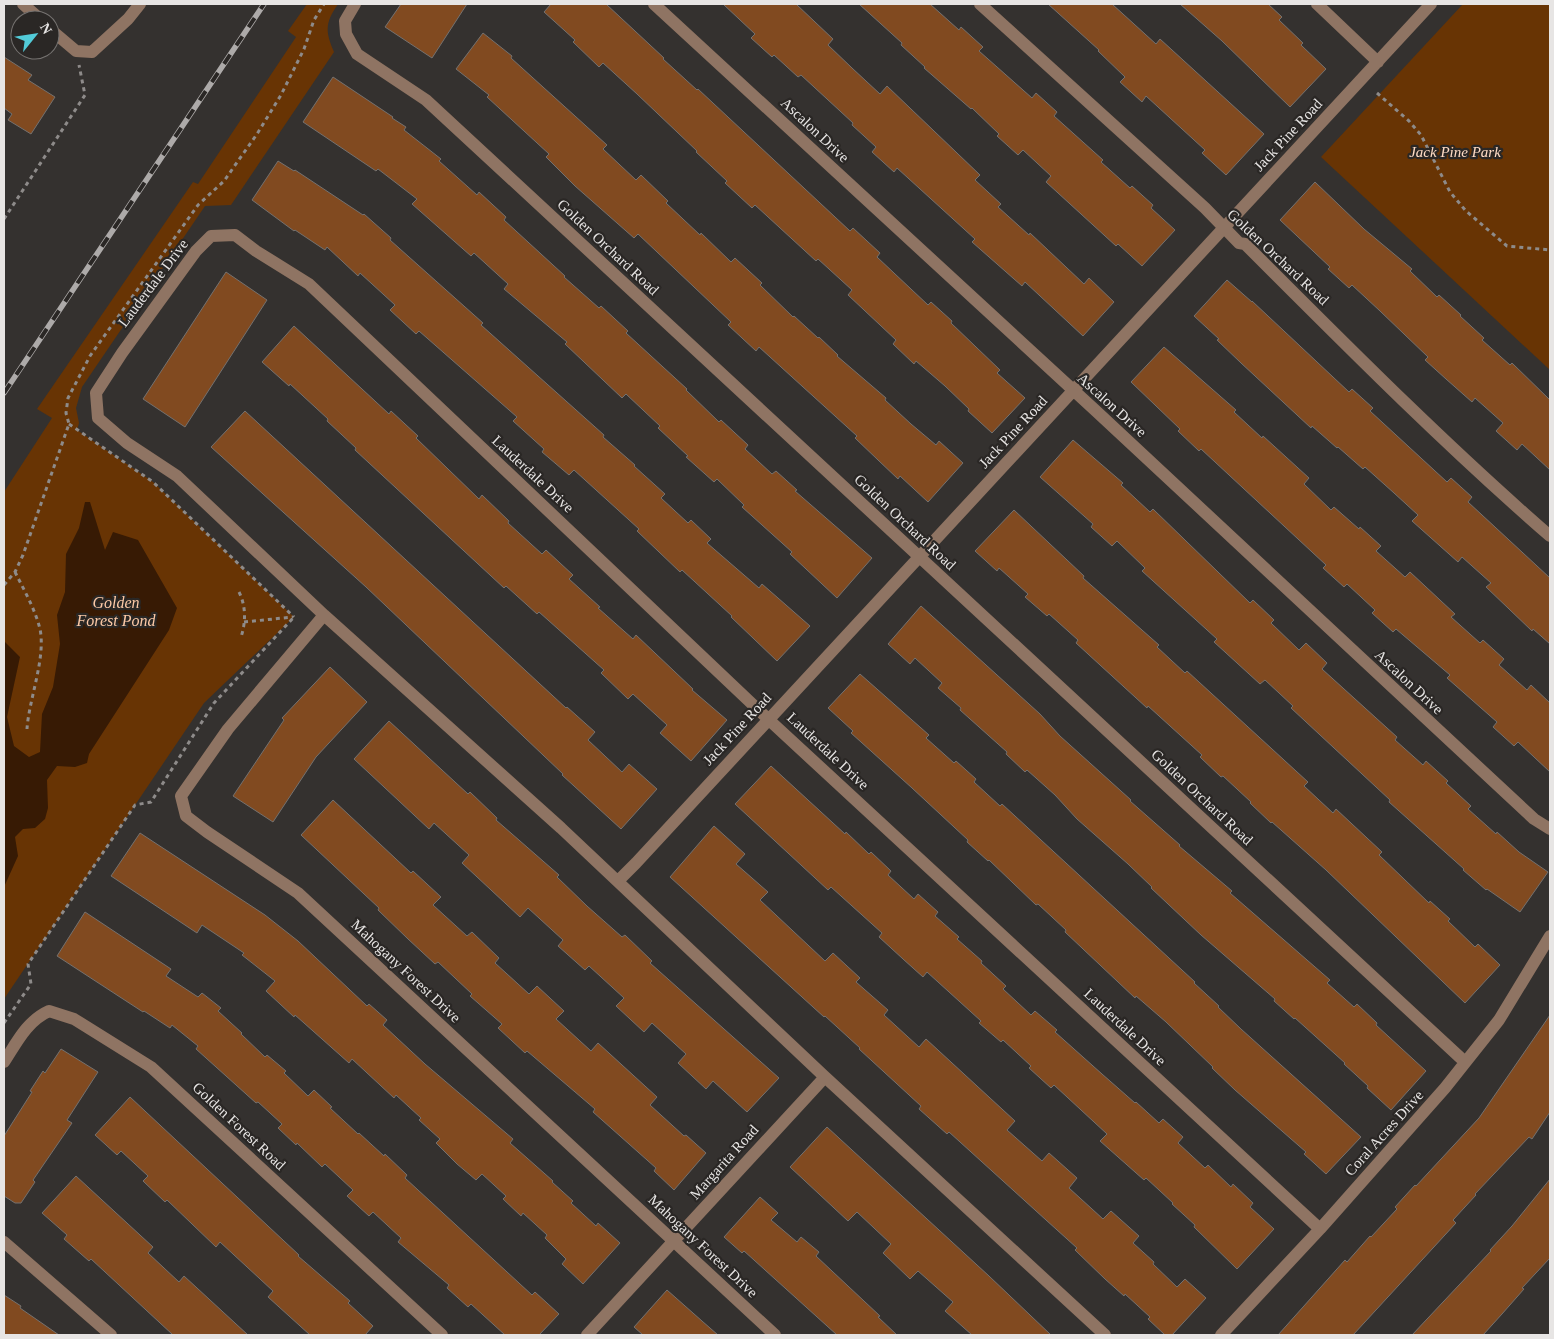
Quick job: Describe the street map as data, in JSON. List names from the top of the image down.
{
  "streets": {
    "street": [
      "Ascalon Drive",
      "Jack Pine Road",
      "Golden Orchard Road",
      "Lauderdale Drive",
      "Mahogany Forest Drive",
      "Golden Forest Road",
      "Coral Acres Drive",
      "Margarita Road"
    ]
  },
  "crossings": [
    ["Ascalon Drive", "Jack Pine Road"],
    ["Jack Pine Road", "Golden Orchard Road"],
    ["Jack Pine Road", "Lauderdale Drive"],
    ["Golden Orchard Road", "Coral Acres Drive"],
    ["Lauderdale Drive", "Mahogany Forest Drive"],
    ["Lauderdale Drive", "Coral Acres Drive"],
    ["Lauderdale Drive", "Margarita Road"],
    ["Mahogany Forest Drive", "Margarita Road"]
  ],
  "water": ["Golden Forest Pond"],
  "parks": ["Jack Pine Park"],
  "north": "top right"
}
